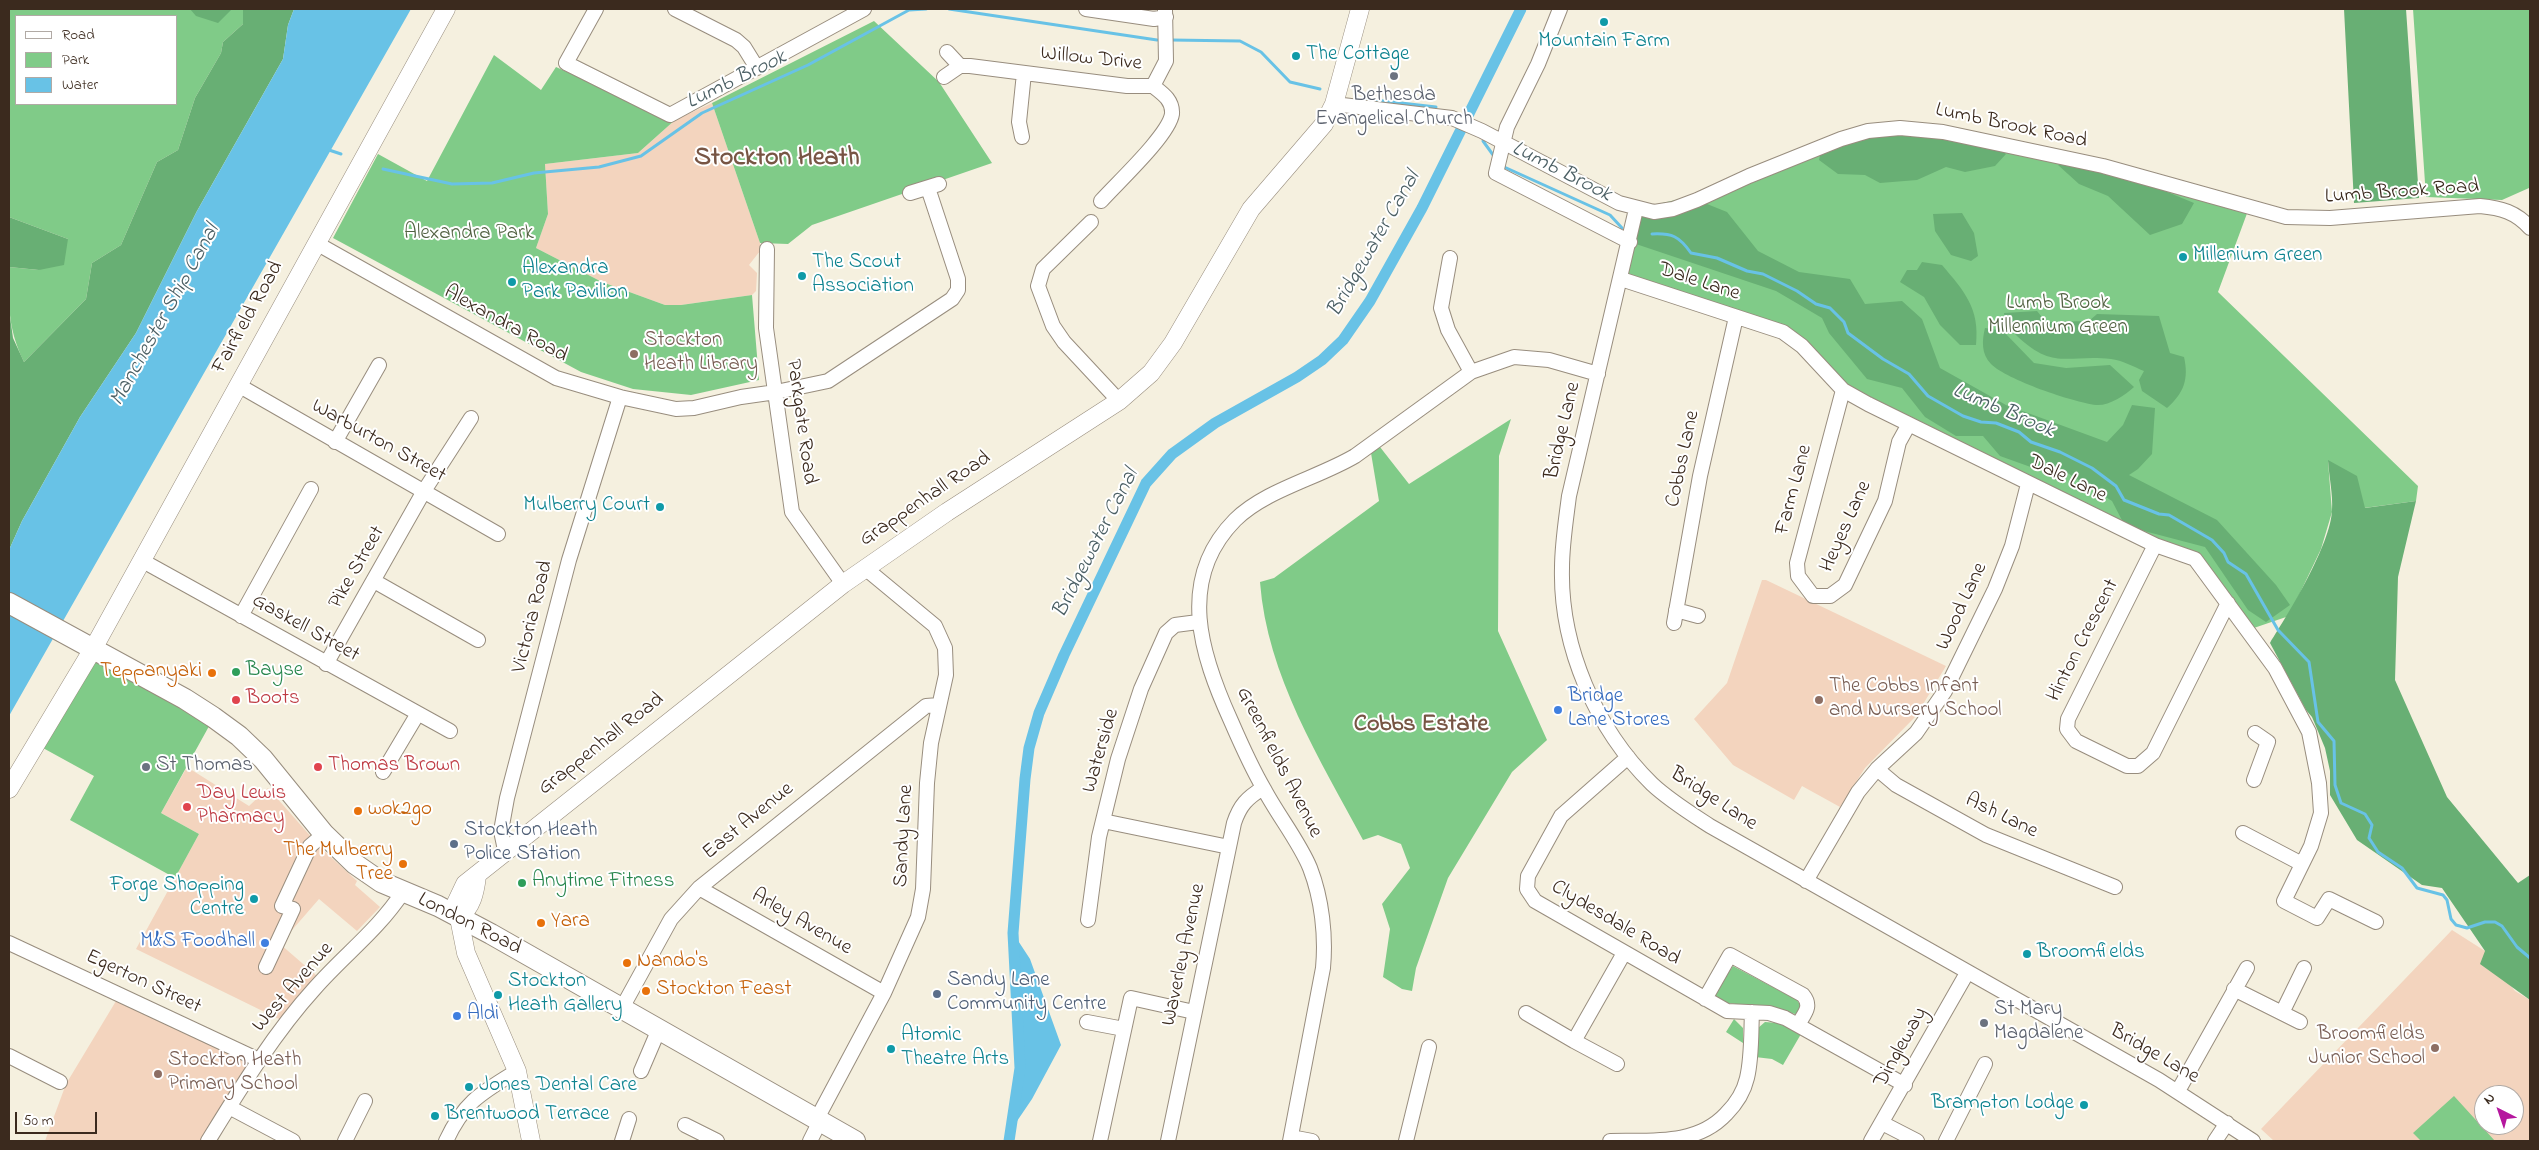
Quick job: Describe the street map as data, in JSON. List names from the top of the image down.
{
  "streets": {
    "highway": ["London Road"],
    "main road": ["Fairfield Road", "Grappenhall Road"],
    "street": [
      "Willow Drive",
      "Lumb Brook Road",
      "Dale Lane",
      "Alexandra Road",
      "Parkgate Road",
      "Bridge Lane",
      "Warburton Street",
      "Cobbs Lane",
      "Farm Lane",
      "Heyes Lane",
      "Pike Street",
      "Wood Lane",
      "Victoria Road",
      "Gaskell Street",
      "Hinton Crescent",
      "Waterside",
      "Greenfields Avenue",
      "Ash Lane",
      "East Avenue",
      "Sandy Lane",
      "Arley Avenue",
      "Clydesdale Road",
      "Waverley Avenue",
      "Egerton Street",
      "West Avenue",
      "Dingleway"
    ]
  },
  "crossings": [
    ["Lumb Brook Road", "Bridge Lane"],
    ["Lumb Brook Road", "Grappenhall Road"],
    ["Dale Lane", "Bridge Lane"],
    ["Dale Lane", "Cobbs Lane"],
    ["Dale Lane", "Farm Lane"],
    ["Dale Lane", "Heyes Lane"],
    ["Dale Lane", "Wood Lane"],
    ["Dale Lane", "Hinton Crescent"],
    ["Fairfield Road", "Alexandra Road"],
    ["Fairfield Road", "Warburton Street"],
    ["Fairfield Road", "Gaskell Street"],
    ["Fairfield Road", "London Road"],
    ["Alexandra Road", "Parkgate Road"],
    ["Alexandra Road", "Victoria Road"],
    ["Parkgate Road", "Grappenhall Road"],
    ["Bridge Lane", "Wood Lane"],
    ["Bridge Lane", "Greenfields Avenue"],
    ["Bridge Lane", "Clydesdale Road"],
    ["Bridge Lane", "Dingleway"],
    ["Warburton Street", "Pike Street"],
    ["Farm Lane", "Heyes Lane"],
    ["Grappenhall Road", "Victoria Road"],
    ["Grappenhall Road", "Sandy Lane"],
    ["Grappenhall Road", "London Road"],
    ["Pike Street", "Gaskell Street"],
    ["Wood Lane", "Ash Lane"],
    ["Waterside", "Greenfields Avenue"],
    ["Greenfields Avenue", "Waverley Avenue"],
    ["East Avenue", "Sandy Lane"],
    ["East Avenue", "Arley Avenue"],
    ["East Avenue", "London Road"],
    ["Sandy Lane", "Arley Avenue"],
    ["Sandy Lane", "London Road"],
    ["Clydesdale Road", "Dingleway"],
    ["London Road", "West Avenue"],
    ["Egerton Street", "West Avenue"]
  ],
  "districts": ["Stockton Heath", "Cobbs Estate"],
  "water": ["Lumb Brook", "Bridgewater Canal", "Manchester Ship Canal"],
  "parks": ["Alexandra Park", "Lumb Brook Millennium Green"],
  "places": [
    "Mountain Farm",
    "The Cottage",
    "Bethesda Evangelical Church",
    "Millenium Green",
    "The Scout Association",
    "Alexandra Park Pavilion",
    "Stockton Heath Library",
    "Mulberry Court",
    "Bayse",
    "Teppanyaki",
    "Boots",
    "The Cobbs Infant and Nursery School",
    "Bridge Lane Stores",
    "St Thomas",
    "Thomas Brown",
    "Day Lewis Pharmacy",
    "wok2go",
    "Stockton Heath Police Station",
    "The Mulberry Tree",
    "Anytime Fitness",
    "Forge Shopping Centre",
    "Yara",
    "M&S Foodhall",
    "Broomfields",
    "Nando's",
    "Stockton Feast",
    "Sandy Lane Community Centre",
    "Stockton Heath Gallery",
    "Aldi",
    "St Mary Magdalene",
    "Broomfields Junior School",
    "Atomic Theatre Arts",
    "Stockton Heath Primary School",
    "Jones Dental Care",
    "Brampton Lodge",
    "Brentwood Terrace"
  ],
  "legend": ["Road", "Park", "Water"],
  "scale_bar": "50 m",
  "north": "top left"
}
